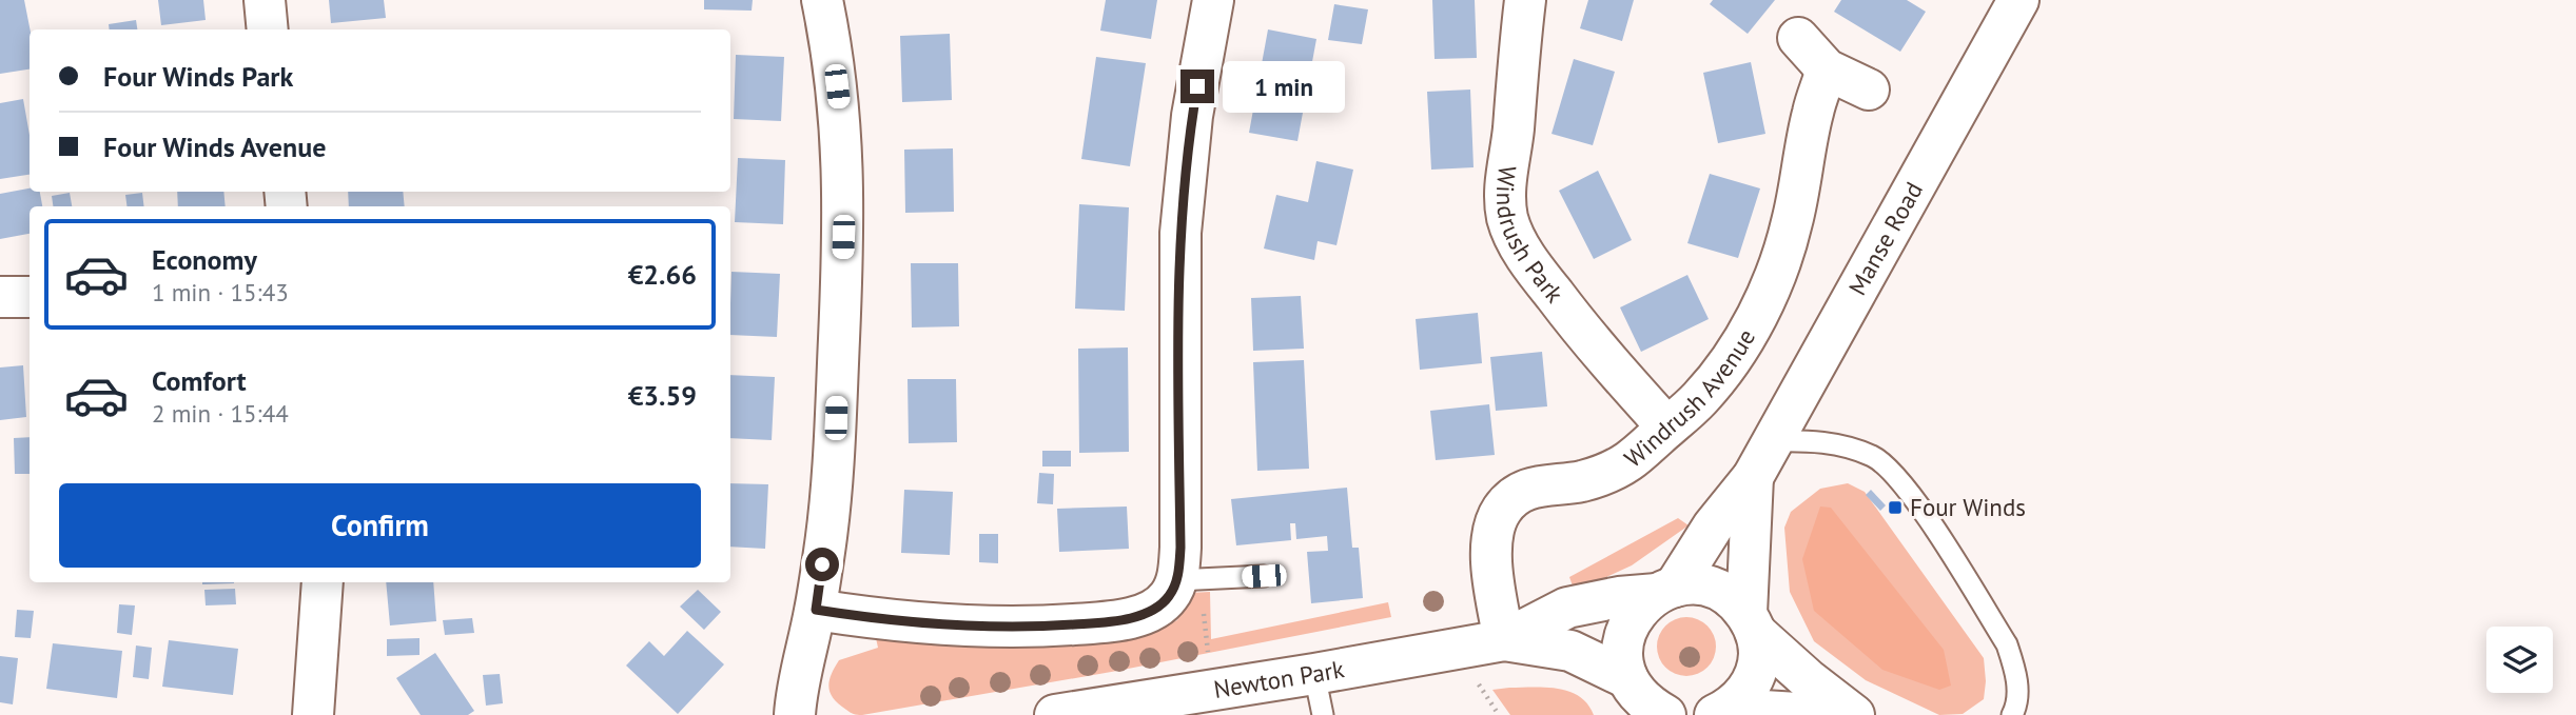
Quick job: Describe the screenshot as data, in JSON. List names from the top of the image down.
{
  "streets": {
    "street": [
      "Windrush Park",
      "Manse Road",
      "Windrush Avenue",
      "Newton Park"
    ]
  },
  "crossings": [
    ["Windrush Park", "Windrush Avenue"],
    ["Manse Road", "Newton Park"],
    ["Windrush Avenue", "Newton Park"]
  ],
  "places": {
    "transit": ["Four Winds"]
  },
  "page": {
    "banner": ["Four Winds Park", "Four Winds Avenue"],
    "bubble": "1 min",
    "list": [
      {
        "name": "Economy",
        "note": "1 min · 15:43",
        "value": "€2.66"
      },
      {
        "name": "Comfort",
        "note": "2 min · 15:44",
        "value": "€3.59"
      }
    ],
    "buttons": "Confirm"
  }
}
